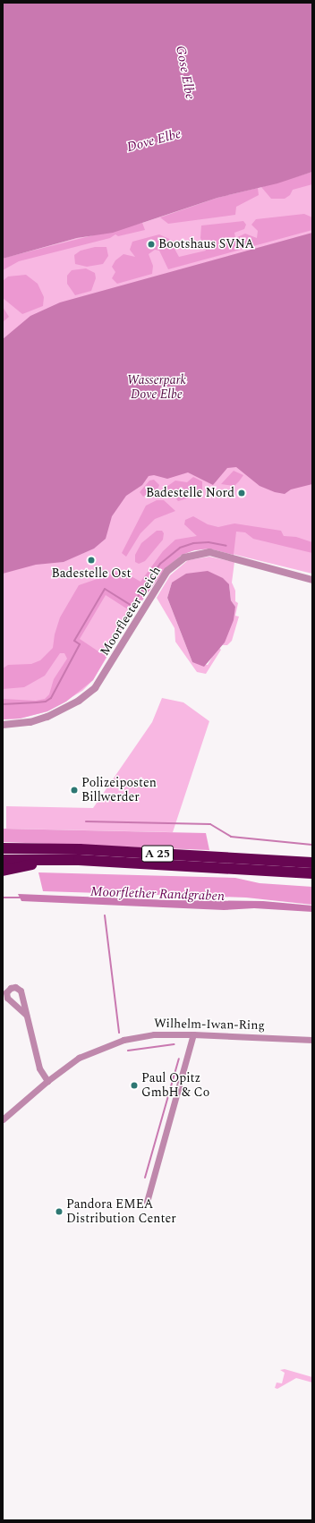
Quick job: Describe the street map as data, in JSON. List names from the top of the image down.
{
  "streets": {
    "highway": ["A 25"],
    "street": ["Moorfleeter Deich", "Wilhelm-Iwan-Ring"]
  },
  "water": ["Gose Elbe", "Dove Elbe", "Moorflether Randgraben"],
  "parks": ["Wasserpark Dove Elbe"],
  "places": [
    "Bootshaus SVNA",
    "Badestelle Nord",
    "Badestelle Ost",
    "Polizeiposten Billwerder",
    "Paul Opitz GmbH & Co",
    "Pandora EMEA Distribution Center"
  ]
}
